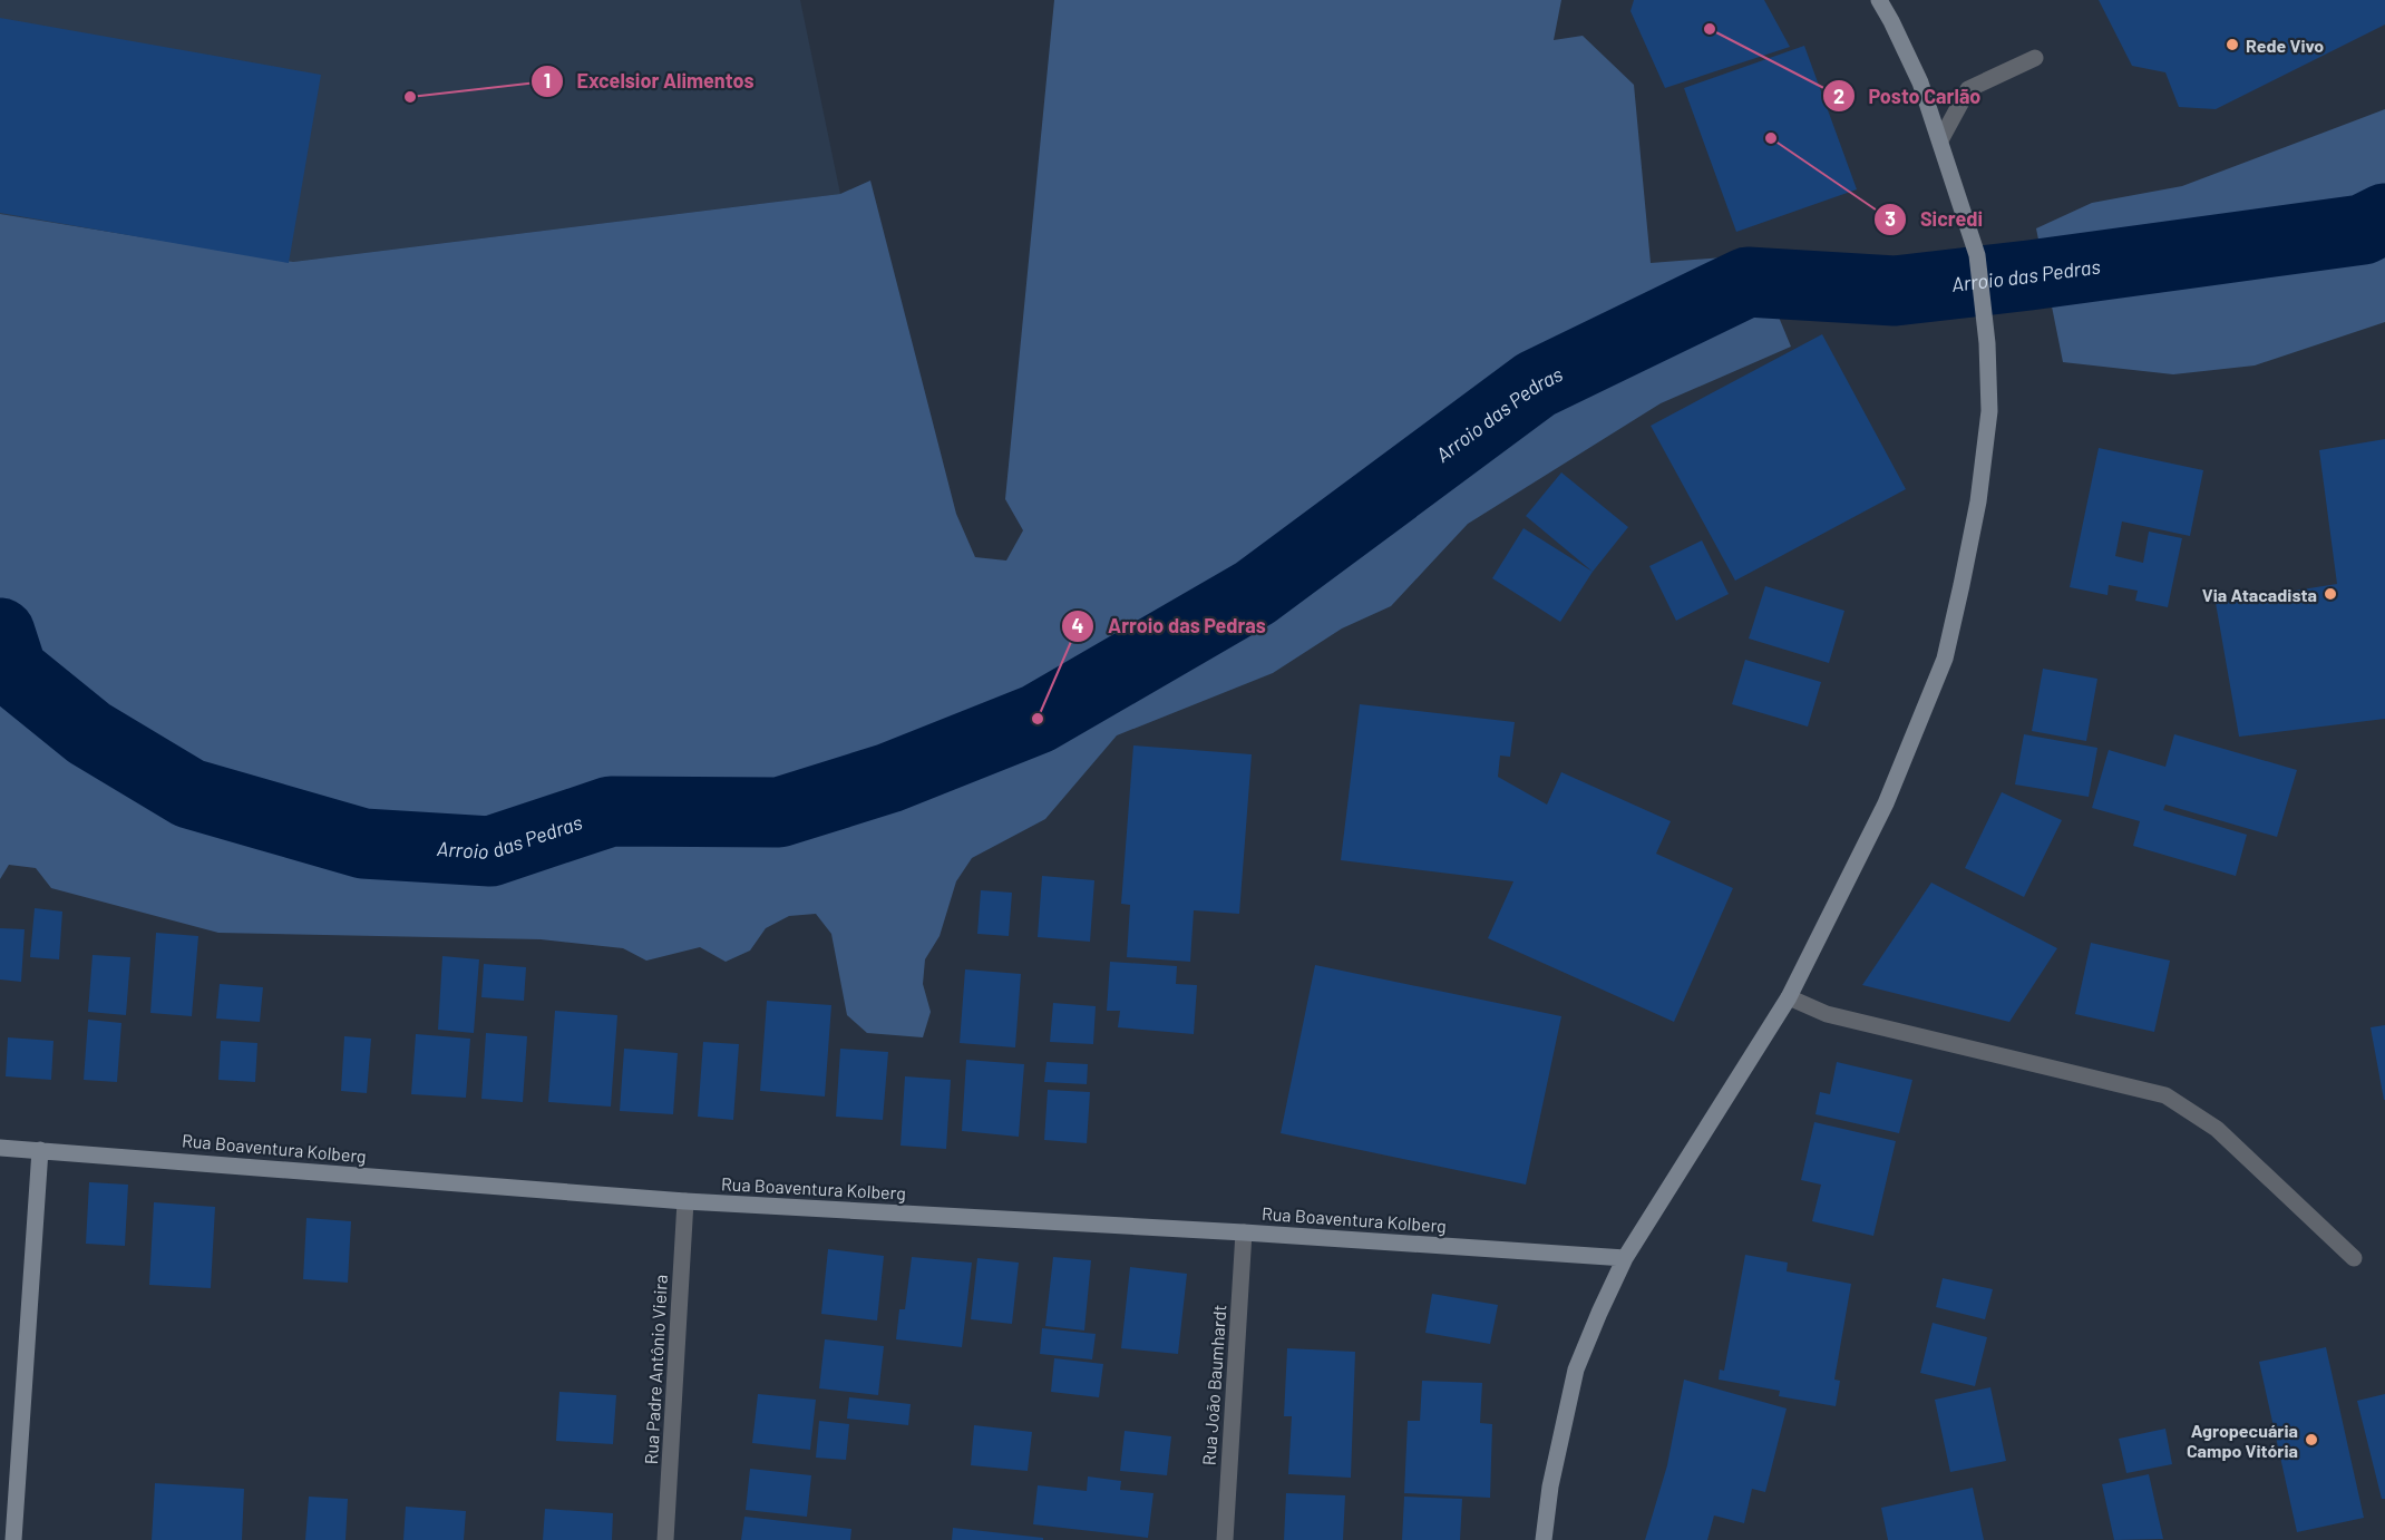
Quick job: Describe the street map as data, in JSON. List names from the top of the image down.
{
  "streets": {
    "street": ["Rua Boaventura Kolberg", "Rua Padre Antônio Vieira", "Rua João Baumhardt"]
  },
  "crossings": [
    ["Rua Boaventura Kolberg", "Rua Padre Antônio Vieira"],
    ["Rua Boaventura Kolberg", "Rua João Baumhardt"]
  ],
  "water": ["Arroio das Pedras"],
  "places": [
    "Posto Carlão",
    "Rede Vivo",
    "Excelsior Alimentos",
    "Sicredi",
    "Via Atacadista",
    "Arroio das Pedras",
    "Agropecuária Campo Vitória"
  ]
}
